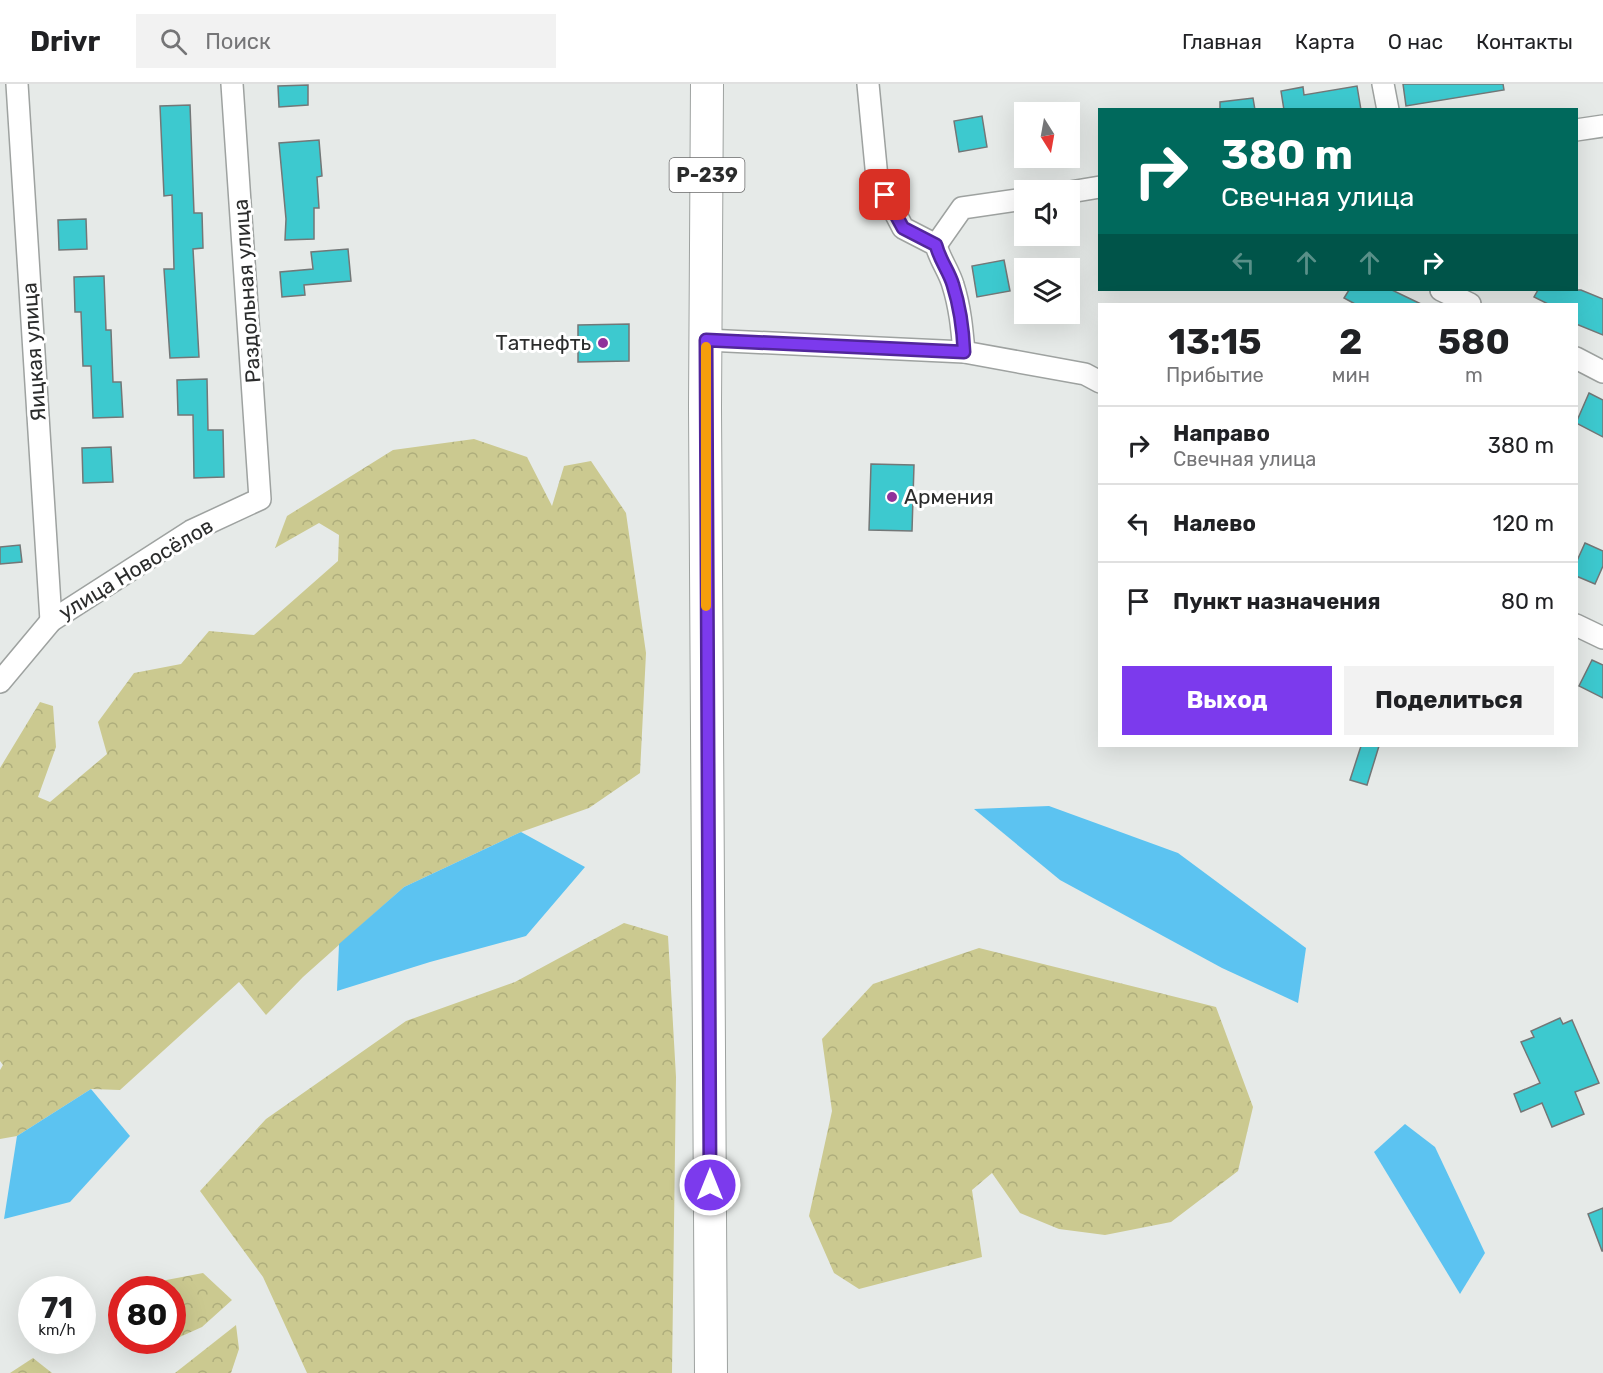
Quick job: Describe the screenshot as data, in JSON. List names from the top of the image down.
{
  "streets": {
    "highway": ["Р-239"],
    "street": ["Раздольная улица", "Яицкая улица", "улица Новосёлов"]
  },
  "crossings": [
    ["Раздольная улица", "улица Новосёлов"],
    ["Яицкая улица", "улица Новосёлов"]
  ],
  "places": ["Татнефть", "Армения"],
  "north": "bottom",
  "page": {
    "header": "Drivr",
    "search": "Поиск",
    "nav": [
      "Главная",
      "Карта",
      "О нас",
      "Контакты"
    ],
    "turn": ["380 m", "Свечная улица"],
    "eta": [
      "13:15",
      "Прибытие",
      "2",
      "мин",
      "580",
      "m"
    ],
    "list": [
      {
        "name": "Направо",
        "note": "Свечная улица",
        "value": "380 m"
      },
      {
        "name": "Налево",
        "value": "120 m"
      },
      {
        "name": "Пункт назначения",
        "value": "80 m"
      }
    ],
    "buttons": ["Выход", "Поделиться"],
    "speed": "71 km/h",
    "limit": "80"
  }
}
